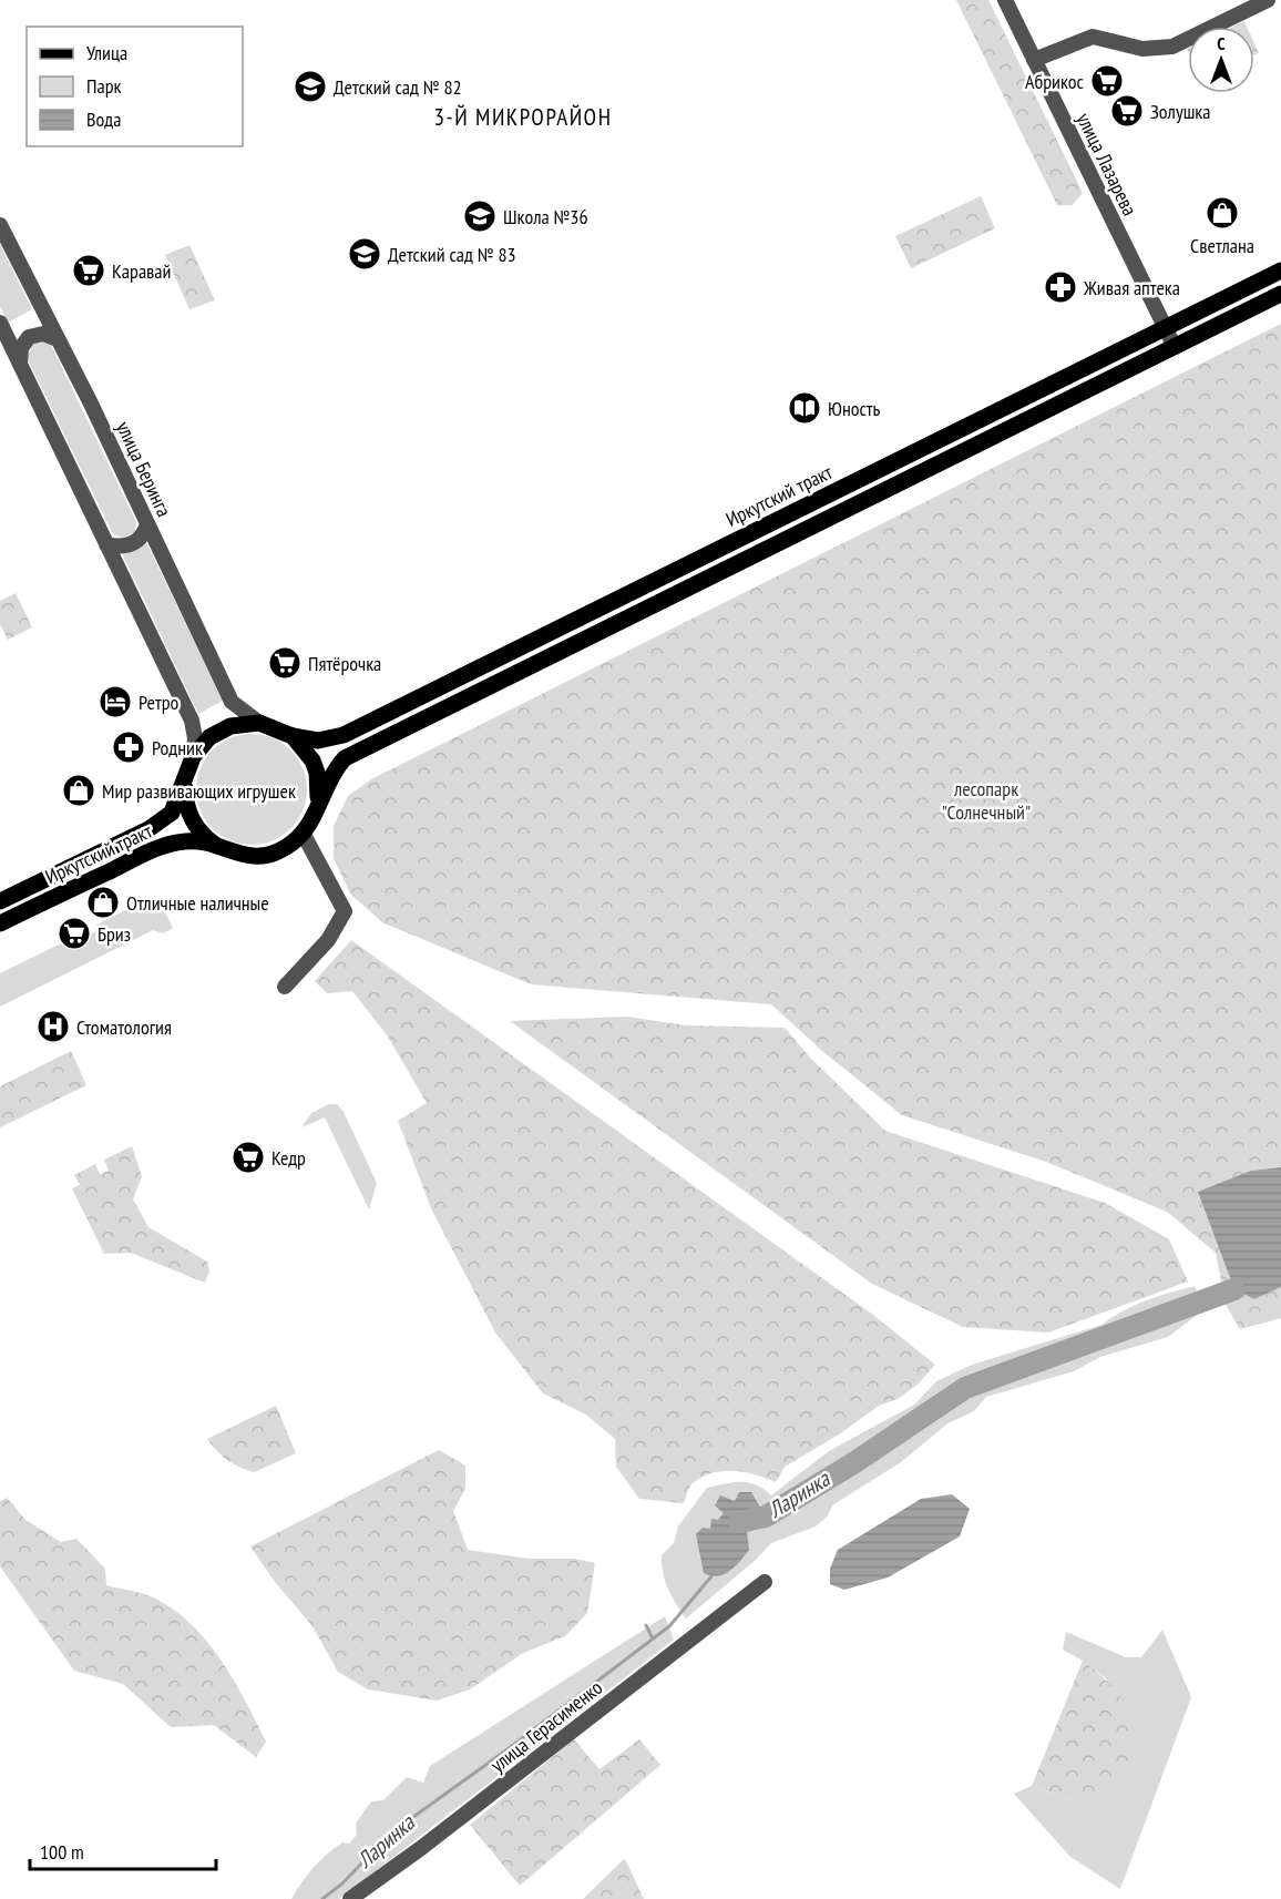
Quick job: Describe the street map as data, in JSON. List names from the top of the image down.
{
  "streets": {
    "main road": ["Иркутский тракт"],
    "street": ["улица Лазарева", "улица Беринга", "улица Герасименко"]
  },
  "crossings": [
    ["улица Лазарева", "Иркутский тракт"],
    ["улица Беринга", "Иркутский тракт"]
  ],
  "districts": ["3-Й МИКРОРАЙОН"],
  "water": ["Ларинка"],
  "parks": ["лесопарк \"Солнечный\""],
  "places": {
    "supermarket": [
      "Абрикос",
      "Золушка",
      "Каравай",
      "Пятёрочка",
      "Бриз",
      "Кедр"
    ],
    "school or university": ["Детский сад № 82", "Школа №36", "Детский сад № 83"],
    "shop": ["Светлана", "Мир развивающих игрушек", "Отличные наличные"],
    "pharmacy": ["Живая аптека", "Родник"],
    "library": ["Юность"],
    "hotel": ["Ретро"],
    "hospital": ["Стоматология"]
  },
  "legend": ["Улица", "Парк", "Вода"],
  "scale_bar": "100 m",
  "north": "top"
}
